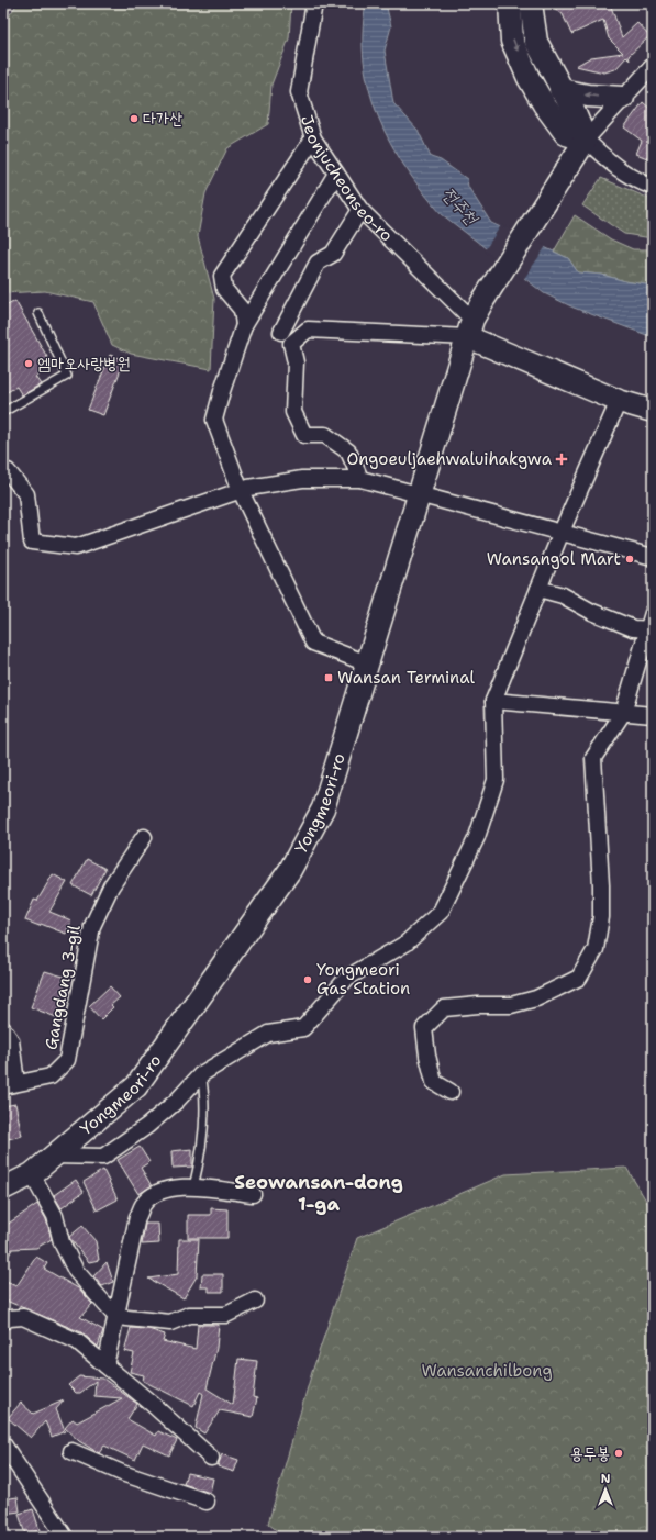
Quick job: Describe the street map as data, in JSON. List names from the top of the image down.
{
  "streets": {
    "street": ["Jeonjucheonseo-ro", "Yongmeori-ro", "Gangdang 3-gil"]
  },
  "crossings": [
    ["Jeonjucheonseo-ro", "Yongmeori-ro"]
  ],
  "districts": ["Seowansan-dong 1-ga"],
  "water": ["전주천"],
  "parks": ["Wansanchilbong"],
  "places": {
    "other": [
      "다가산",
      "엠마오사랑병원",
      "Wansangol Mart",
      "Yongmeori Gas Station",
      "용두봉"
    ],
    "health": ["Ongoeuljaehwaluihakgwa"],
    "transit": ["Wansan Terminal"]
  },
  "north": "top"
}
